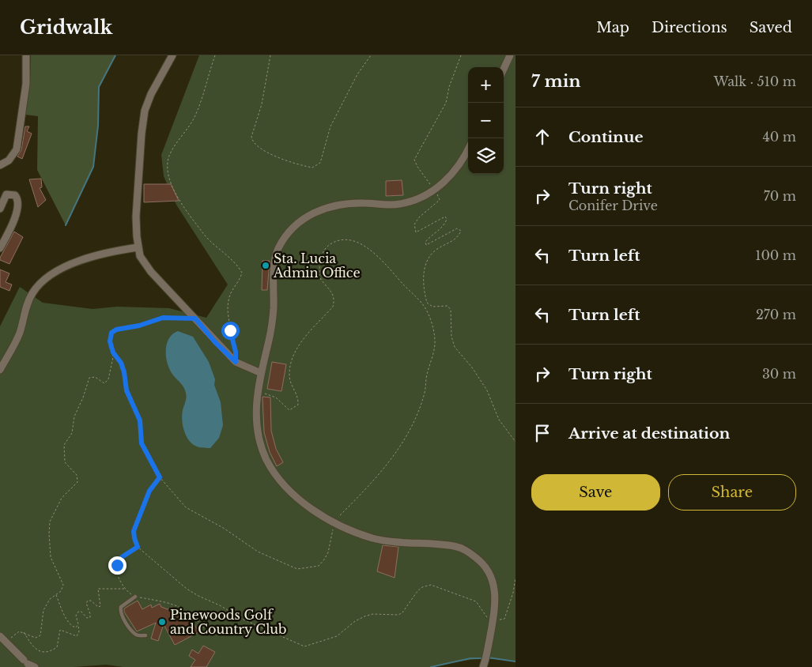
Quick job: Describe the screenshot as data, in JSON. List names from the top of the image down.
{
  "places": ["Sta. Lucia Admin Office", "Pinewoods Golf and Country Club"],
  "page": {
    "header": "Gridwalk",
    "nav": ["Map", "Directions", "Saved"],
    "heading": ["7 min", "Walk · 510 m"],
    "map_buttons": ["+", "−"],
    "list": [
      ["Continue", "40 m"],
      ["Turn right", "Conifer Drive", "70 m"],
      ["Turn left", "100 m"],
      ["Turn left", "270 m"],
      ["Turn right", "30 m"],
      "Arrive at destination"
    ],
    "buttons": ["Save", "Share"]
  }
}
